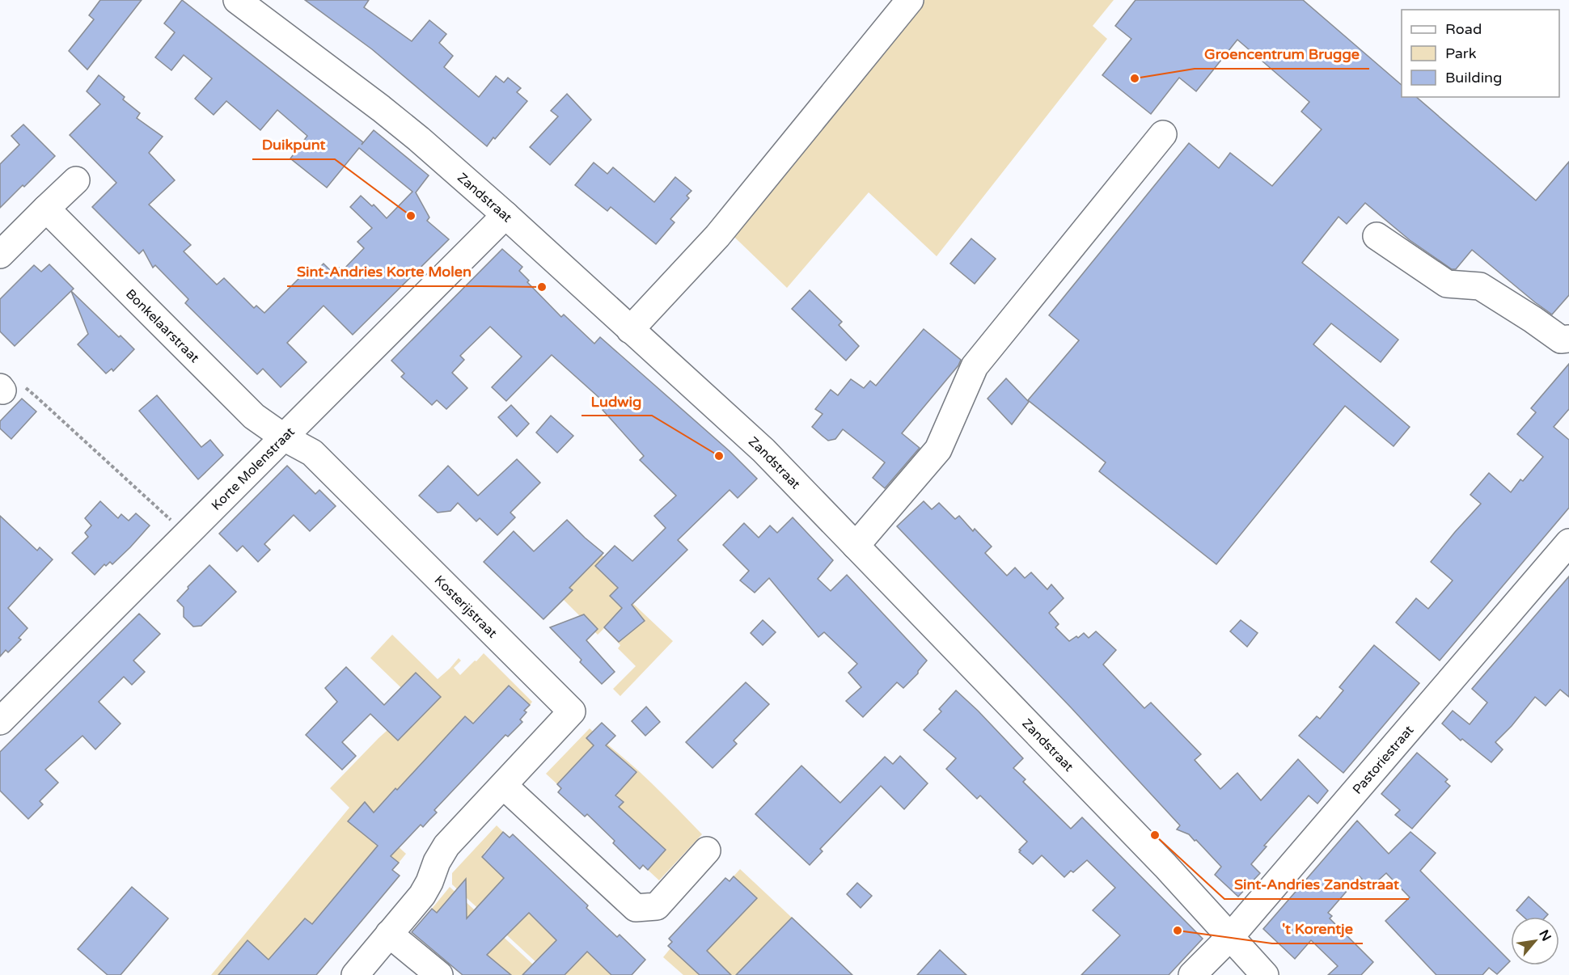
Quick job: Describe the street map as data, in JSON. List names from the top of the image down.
{
  "streets": {
    "street": [
      "Zandstraat",
      "Bonkelaarstraat",
      "Korte Molenstraat",
      "Kosterijstraat",
      "Pastoriestraat"
    ]
  },
  "crossings": [
    ["Zandstraat", "Korte Molenstraat"],
    ["Zandstraat", "Pastoriestraat"],
    ["Bonkelaarstraat", "Korte Molenstraat"],
    ["Bonkelaarstraat", "Kosterijstraat"],
    ["Korte Molenstraat", "Kosterijstraat"]
  ],
  "places": [
    "Groencentrum Brugge",
    "Duikpunt",
    "Sint-Andries Korte Molen",
    "Ludwig",
    "Sint-Andries Zandstraat",
    "'t Korentje"
  ],
  "legend": ["Road", "Park", "Building"],
  "north": "top right"
}
